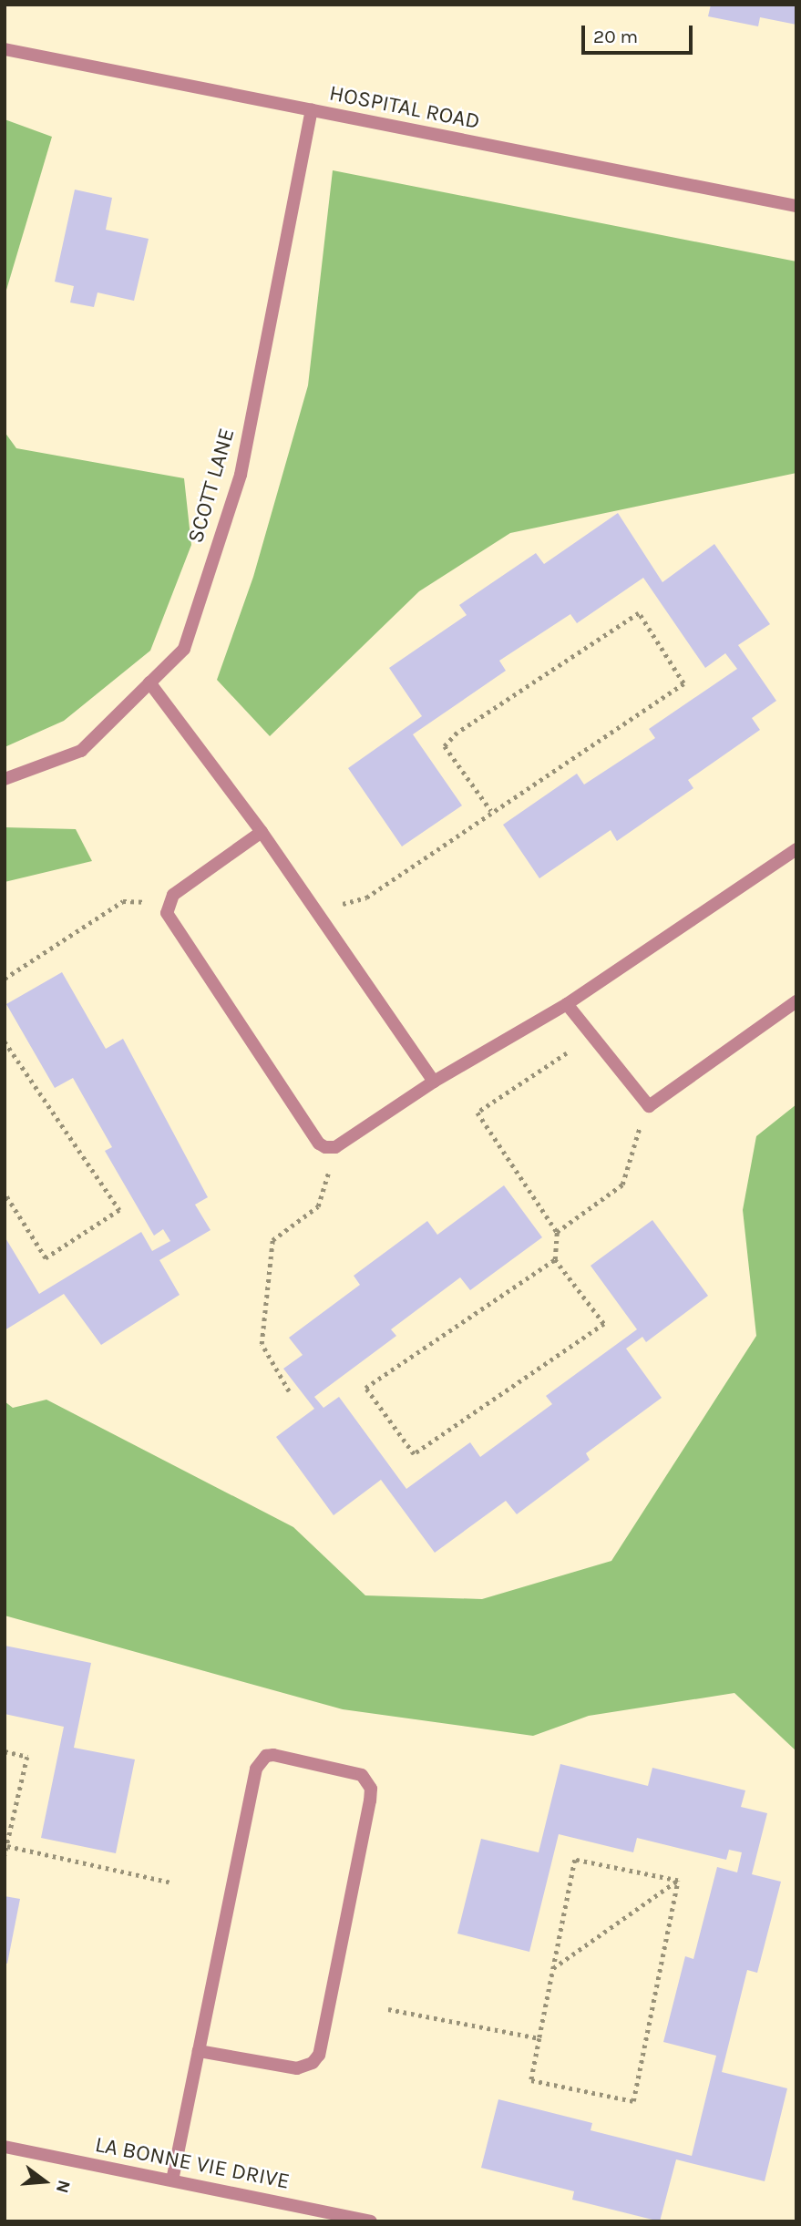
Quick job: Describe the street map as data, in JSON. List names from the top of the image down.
{
  "streets": {
    "street": ["HOSPITAL ROAD", "SCOTT LANE", "LA BONNE VIE DRIVE"]
  },
  "crossings": [
    ["HOSPITAL ROAD", "SCOTT LANE"]
  ],
  "scale_bar": "20 m",
  "north": "right"
}
